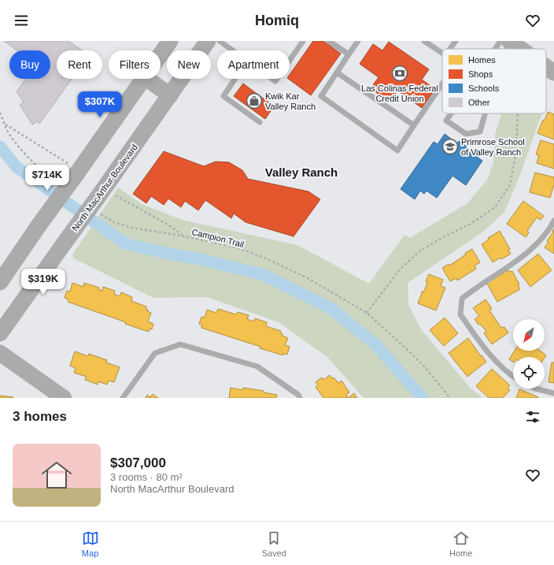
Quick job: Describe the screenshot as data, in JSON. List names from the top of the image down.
{
  "streets": {
    "main road": ["North MacArthur Boulevard"],
    "path": ["Campion Trail"]
  },
  "districts": ["Valley Ranch"],
  "places": {
    "bank": ["Las Colinas Federal Credit Union"],
    "shop": ["Kwik Kar Valley Ranch"],
    "school or university": ["Primrose School of Valley Ranch"]
  },
  "legend": [
    "Homes",
    "Shops",
    "Schools",
    "Other"
  ],
  "north": "bottom left",
  "page": {
    "header": "Homiq",
    "chip": [
      "Buy",
      "Rent",
      "Filters",
      "New",
      "Apartment"
    ],
    "price": ["$307K", "$714K", "$319K"],
    "heading": "3 homes",
    "list": [
      {
        "name": "$307,000",
        "note": "3 rooms · 80 m² · North MacArthur Boulevard"
      }
    ],
    "tabs": ["Map", "Saved", "Home"]
  }
}
